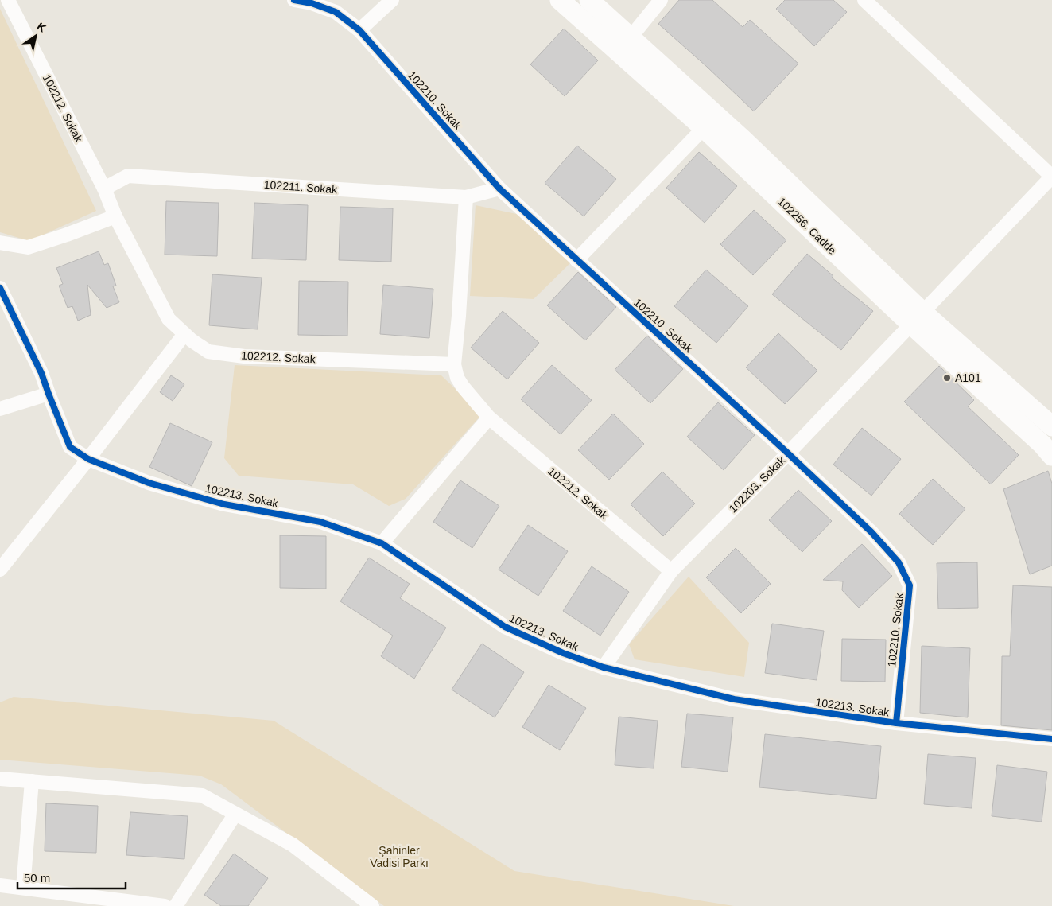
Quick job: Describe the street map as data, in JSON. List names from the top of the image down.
{
  "streets": {
    "street": [
      "102210. Sokak",
      "102212. Sokak",
      "102211. Sokak",
      "102256. Cadde",
      "102203. Sokak",
      "102213. Sokak"
    ]
  },
  "crossings": [
    ["102210. Sokak", "102211. Sokak"],
    ["102210. Sokak", "102203. Sokak"],
    ["102210. Sokak", "102213. Sokak"],
    ["102212. Sokak", "102211. Sokak"],
    ["102212. Sokak", "102203. Sokak"],
    ["102256. Cadde", "102203. Sokak"],
    ["102203. Sokak", "102213. Sokak"]
  ],
  "parks": ["Şahinler Vadisi Parkı"],
  "places": ["A101"],
  "scale_bar": "50 m",
  "north": "top right"
}
